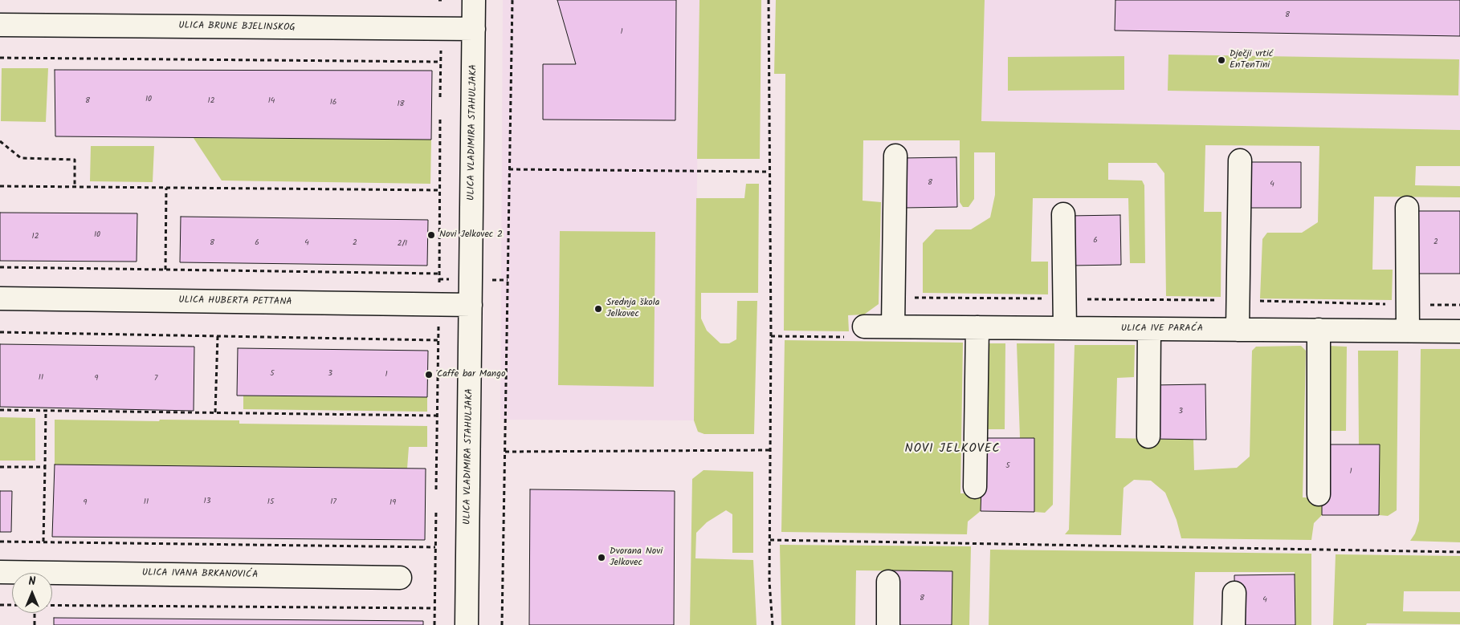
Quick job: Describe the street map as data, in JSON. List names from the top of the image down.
{
  "streets": {
    "street": [
      "ULICA BRUNE BJELINSKOG",
      "ULICA VLADIMIRA STAHULJAKA",
      "ULICA HUBERTA PETTANA",
      "ULICA IVE PARAĆA",
      "ULICA IVANA BRKANOVIĆA"
    ]
  },
  "crossings": [
    ["ULICA BRUNE BJELINSKOG", "ULICA VLADIMIRA STAHULJAKA"],
    ["ULICA VLADIMIRA STAHULJAKA", "ULICA HUBERTA PETTANA"]
  ],
  "districts": ["NOVI JELKOVEC"],
  "places": [
    "Dječji vrtić EnTenTini",
    "Novi Jelkovec 2",
    "Srednja škola Jelkovec",
    "Caffe bar Mango",
    "Dvorana Novi Jelkovec"
  ],
  "house_numbers": [
    "8",
    "1",
    "10",
    "8",
    "12",
    "14",
    "16",
    "18",
    "8",
    "4",
    "10",
    "12",
    "6",
    "2",
    "8",
    "6",
    "4",
    "2",
    "2/1",
    "5",
    "3",
    "1",
    "11",
    "9",
    "7",
    "3",
    "5",
    "1",
    "13",
    "11",
    "15",
    "17",
    "9",
    "19",
    "8",
    "4"
  ],
  "north": "top"
}
